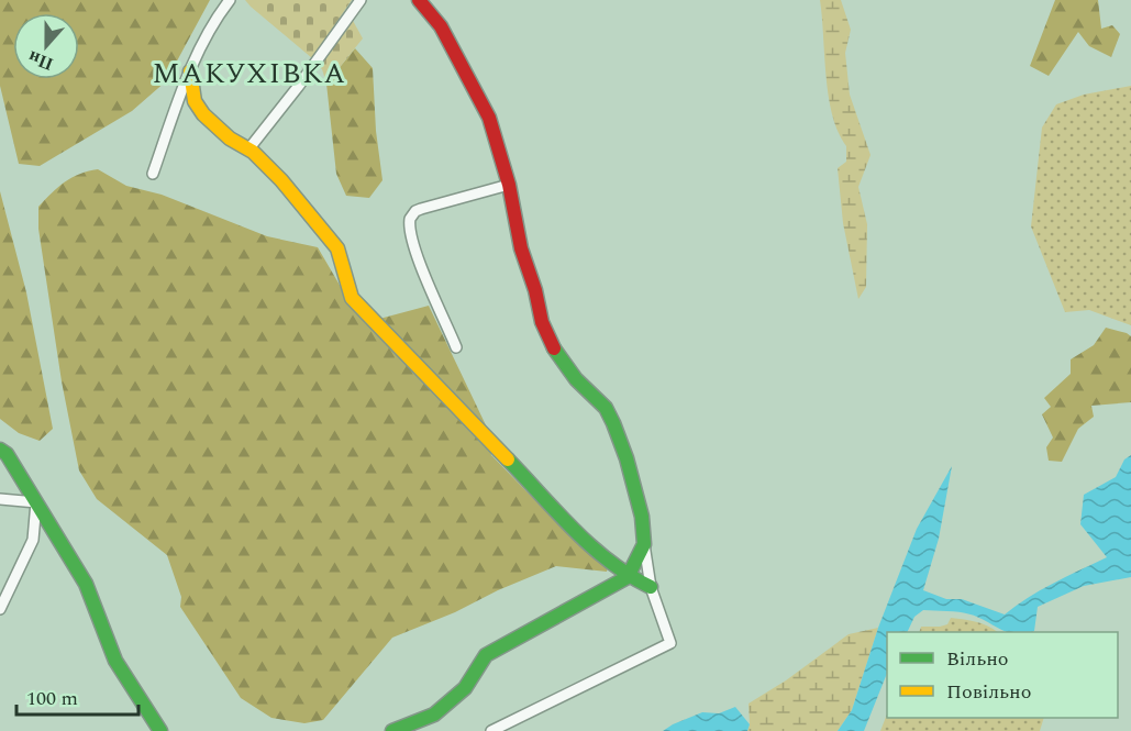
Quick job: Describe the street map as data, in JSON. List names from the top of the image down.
{
  "districts": ["МАКУХІВКА"],
  "legend": ["Вільно", "Повільно"],
  "scale_bar": "100 m",
  "north": "bottom"
}
